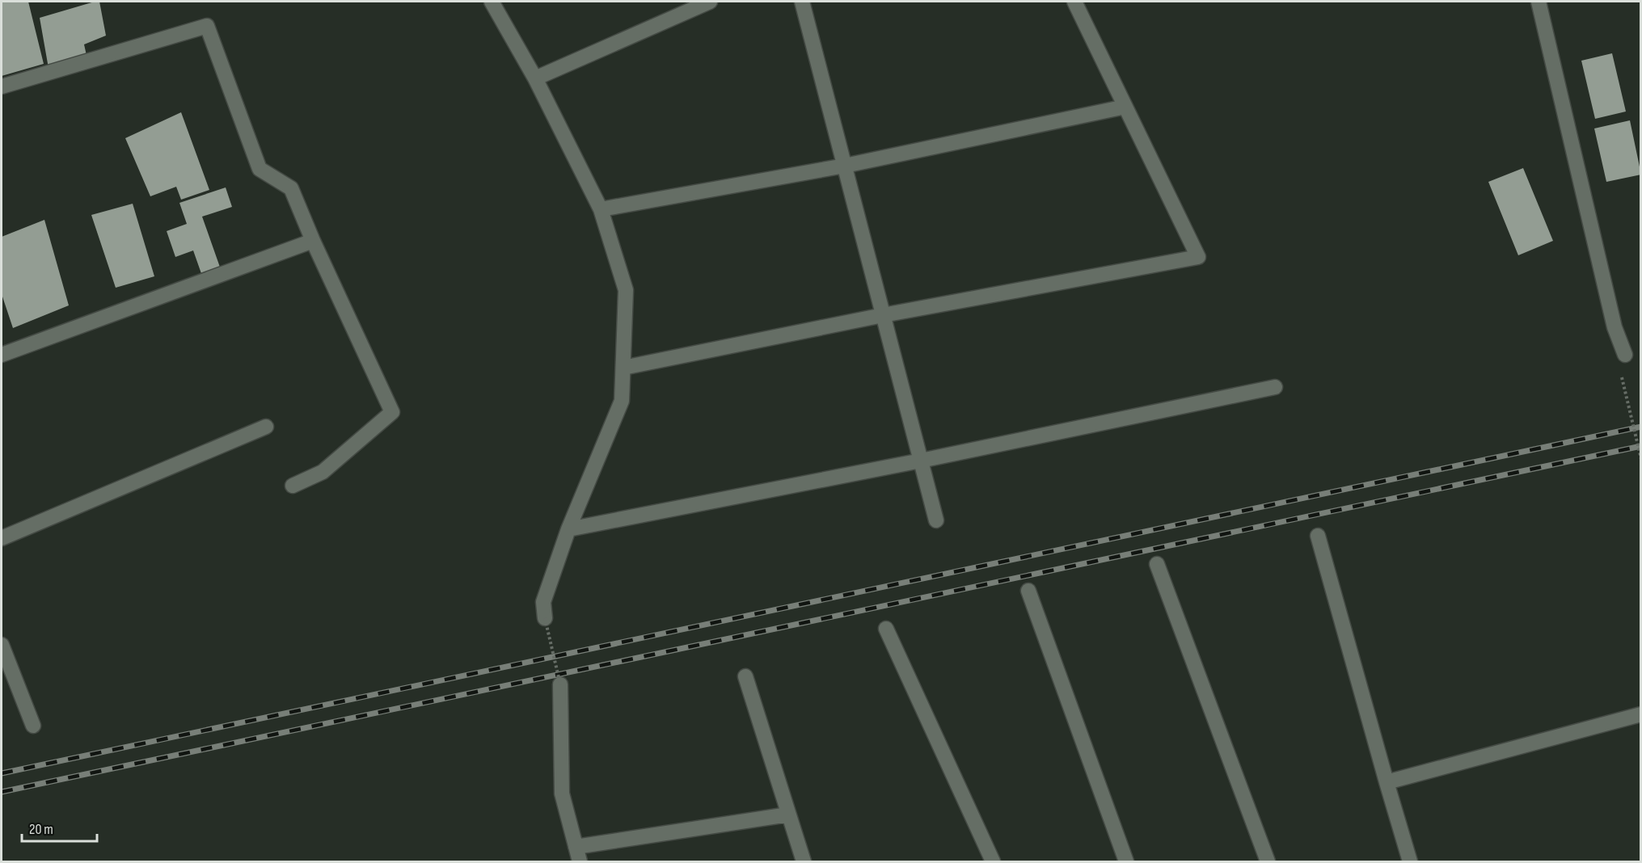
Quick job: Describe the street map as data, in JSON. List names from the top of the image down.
{
  "scale_bar": "20 m"
}
